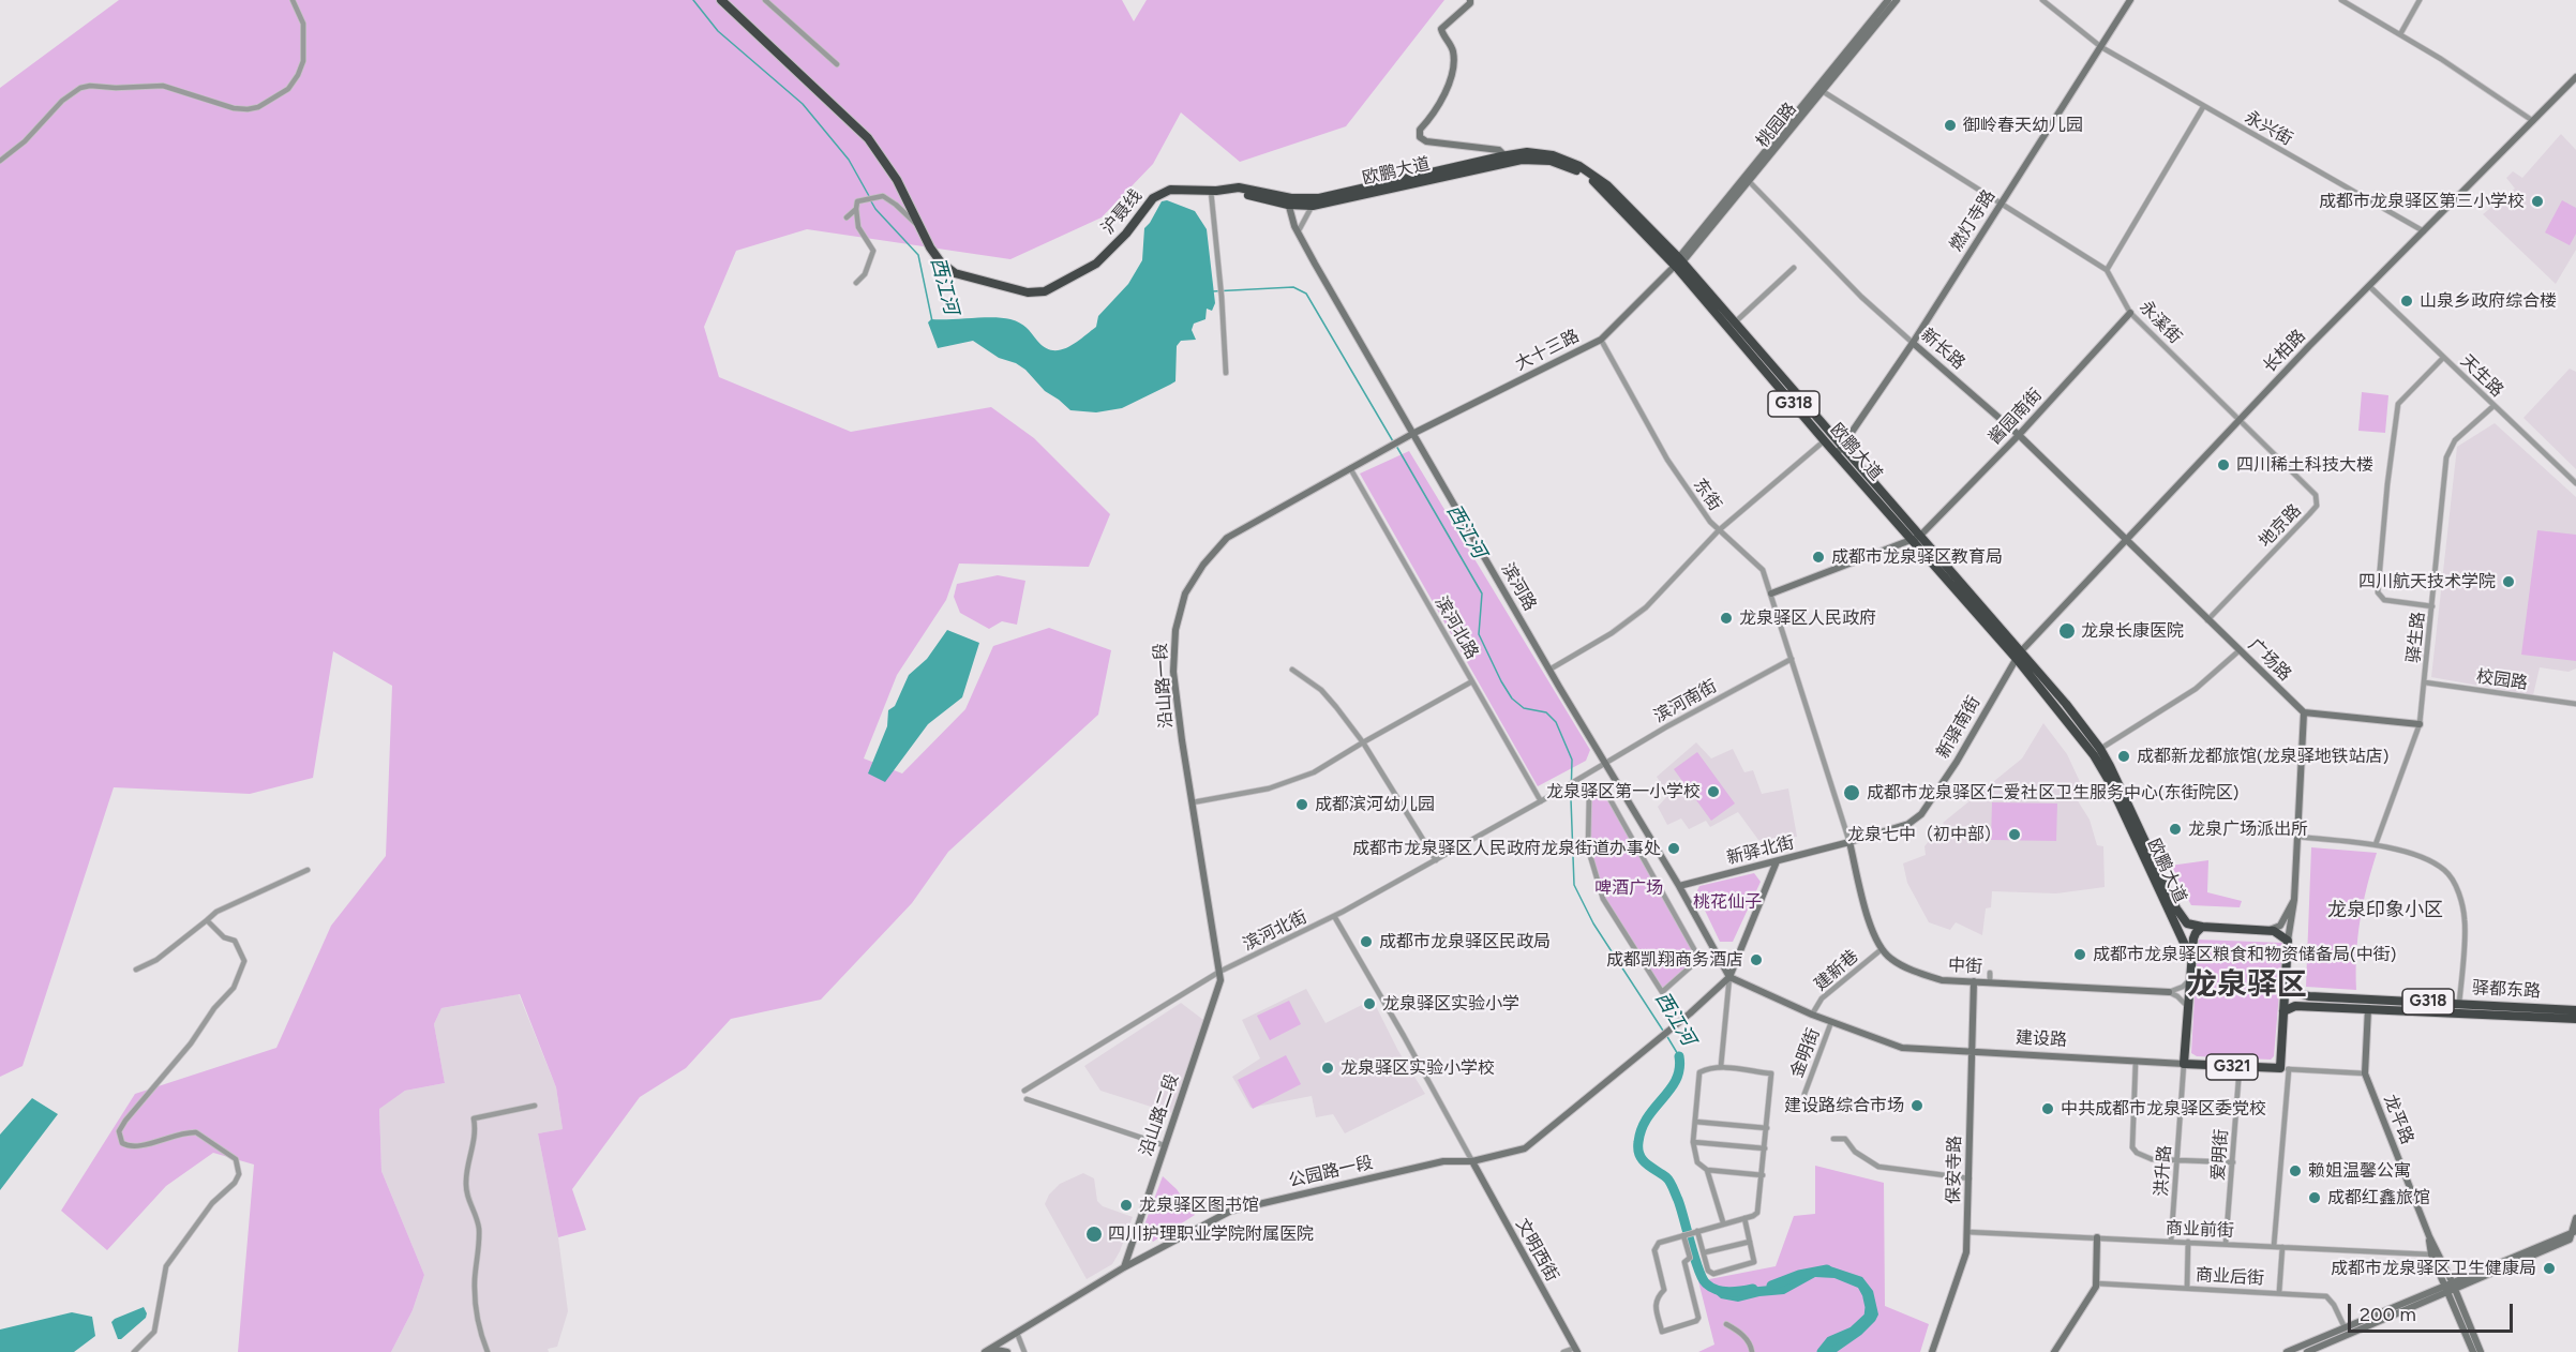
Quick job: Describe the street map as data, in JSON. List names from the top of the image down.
{
  "streets": {
    "highway": [
      "欧鹏大道",
      "沪聂线",
      "G318",
      "驿都东路",
      "建设路",
      "G321"
    ],
    "street": [
      "桃园路",
      "永兴街",
      "燃灯寺路",
      "永溪街",
      "新长路",
      "大十三路",
      "长柏路",
      "天生路",
      "酱园南街",
      "东街",
      "地京路",
      "滨河路",
      "滨河北路",
      "驿生路",
      "广场路",
      "校园路",
      "沿山路一段",
      "滨河南街",
      "新驿南街",
      "新驿北街",
      "滨河北街",
      "中街",
      "建新巷",
      "金明街",
      "沿山路二段",
      "龙平路",
      "爱明街",
      "保安寺路",
      "洪升路",
      "公园路一段",
      "商业前街",
      "文明西街",
      "商业后街"
    ]
  },
  "crossings": [
    ["桃园路", "欧鹏大道"],
    ["桃园路", "沪聂线"],
    ["桃园路", "永溪街"],
    ["桃园路", "新长路"],
    ["桃园路", "大十三路"],
    ["永兴街", "燃灯寺路"],
    ["永兴街", "长柏路"],
    ["欧鹏大道", "沪聂线"],
    ["欧鹏大道", "燃灯寺路"],
    ["欧鹏大道", "大十三路"],
    ["欧鹏大道", "长柏路"],
    ["欧鹏大道", "G318"],
    ["欧鹏大道", "酱园南街"],
    ["欧鹏大道", "滨河路"],
    ["欧鹏大道", "新驿南街"],
    ["沪聂线", "大十三路"],
    ["沪聂线", "滨河路"],
    ["燃灯寺路", "永溪街"],
    ["燃灯寺路", "新长路"],
    ["永溪街", "长柏路"],
    ["永溪街", "酱园南街"],
    ["永溪街", "地京路"],
    ["新长路", "长柏路"],
    ["新长路", "酱园南街"],
    ["新长路", "广场路"],
    ["大十三路", "东街"],
    ["大十三路", "滨河路"],
    ["大十三路", "沿山路一段"],
    ["长柏路", "天生路"],
    ["长柏路", "地京路"],
    ["长柏路", "广场路"],
    ["长柏路", "新驿南街"],
    ["天生路", "驿生路"],
    ["G318", "建设路"],
    ["G318", "洪升路"],
    ["东街", "滨河南街"],
    ["东街", "新驿南街"],
    ["东街", "新驿北街"],
    ["地京路", "广场路"],
    ["滨河路", "滨河南街"],
    ["滨河路", "新驿北街"],
    ["滨河路", "建设路"],
    ["滨河路", "公园路一段"],
    ["滨河北路", "沿山路一段"],
    ["滨河北路", "滨河北街"],
    ["驿生路", "校园路"],
    ["沿山路一段", "滨河北街"],
    ["沿山路一段", "沿山路二段"],
    ["滨河南街", "滨河北街"],
    ["新驿南街", "新驿北街"],
    ["滨河北街", "沿山路二段"],
    ["中街", "建新巷"],
    ["中街", "保安寺路"],
    ["建新巷", "建设路"],
    ["驿都东路", "龙平路"],
    ["建设路", "金明街"],
    ["建设路", "龙平路"],
    ["建设路", "爱明街"],
    ["建设路", "保安寺路"],
    ["建设路", "洪升路"],
    ["建设路", "公园路一段"],
    ["沿山路二段", "公园路一段"],
    ["龙平路", "商业前街"],
    ["爱明街", "商业前街"],
    ["保安寺路", "商业前街"],
    ["洪升路", "商业前街"],
    ["公园路一段", "文明西街"]
  ],
  "districts": ["龙泉印象小区", "龙泉驿区"],
  "water": ["西江河"],
  "parks": ["啤酒广场", "桃花仙子"],
  "places": [
    "御岭春天幼儿园",
    "成都市龙泉驿区第三小学校",
    "山泉乡政府综合楼",
    "四川稀土科技大楼",
    "成都市龙泉驿区教育局",
    "四川航天技术学院",
    "龙泉驿区人民政府",
    "龙泉长康医院",
    "成都新龙都旅馆(龙泉驿地铁站店)",
    "龙泉驿区第一小学校",
    "成都市龙泉驿区仁爱社区卫生服务中心(东街院区)",
    "成都滨河幼儿园",
    "龙泉广场派出所",
    "龙泉七中（初中部）",
    "成都市龙泉驿区人民政府龙泉街道办事处",
    "成都市龙泉驿区民政局",
    "成都市龙泉驿区粮食和物资储备局(中街)",
    "成都凯翔商务酒店",
    "龙泉驿区实验小学",
    "龙泉驿区实验小学校",
    "建设路综合市场",
    "中共成都市龙泉驿区委党校",
    "赖姐温馨公寓",
    "成都红鑫旅馆",
    "龙泉驿区图书馆",
    "四川护理职业学院附属医院",
    "成都市龙泉驿区卫生健康局"
  ],
  "scale_bar": "200 m"
}
